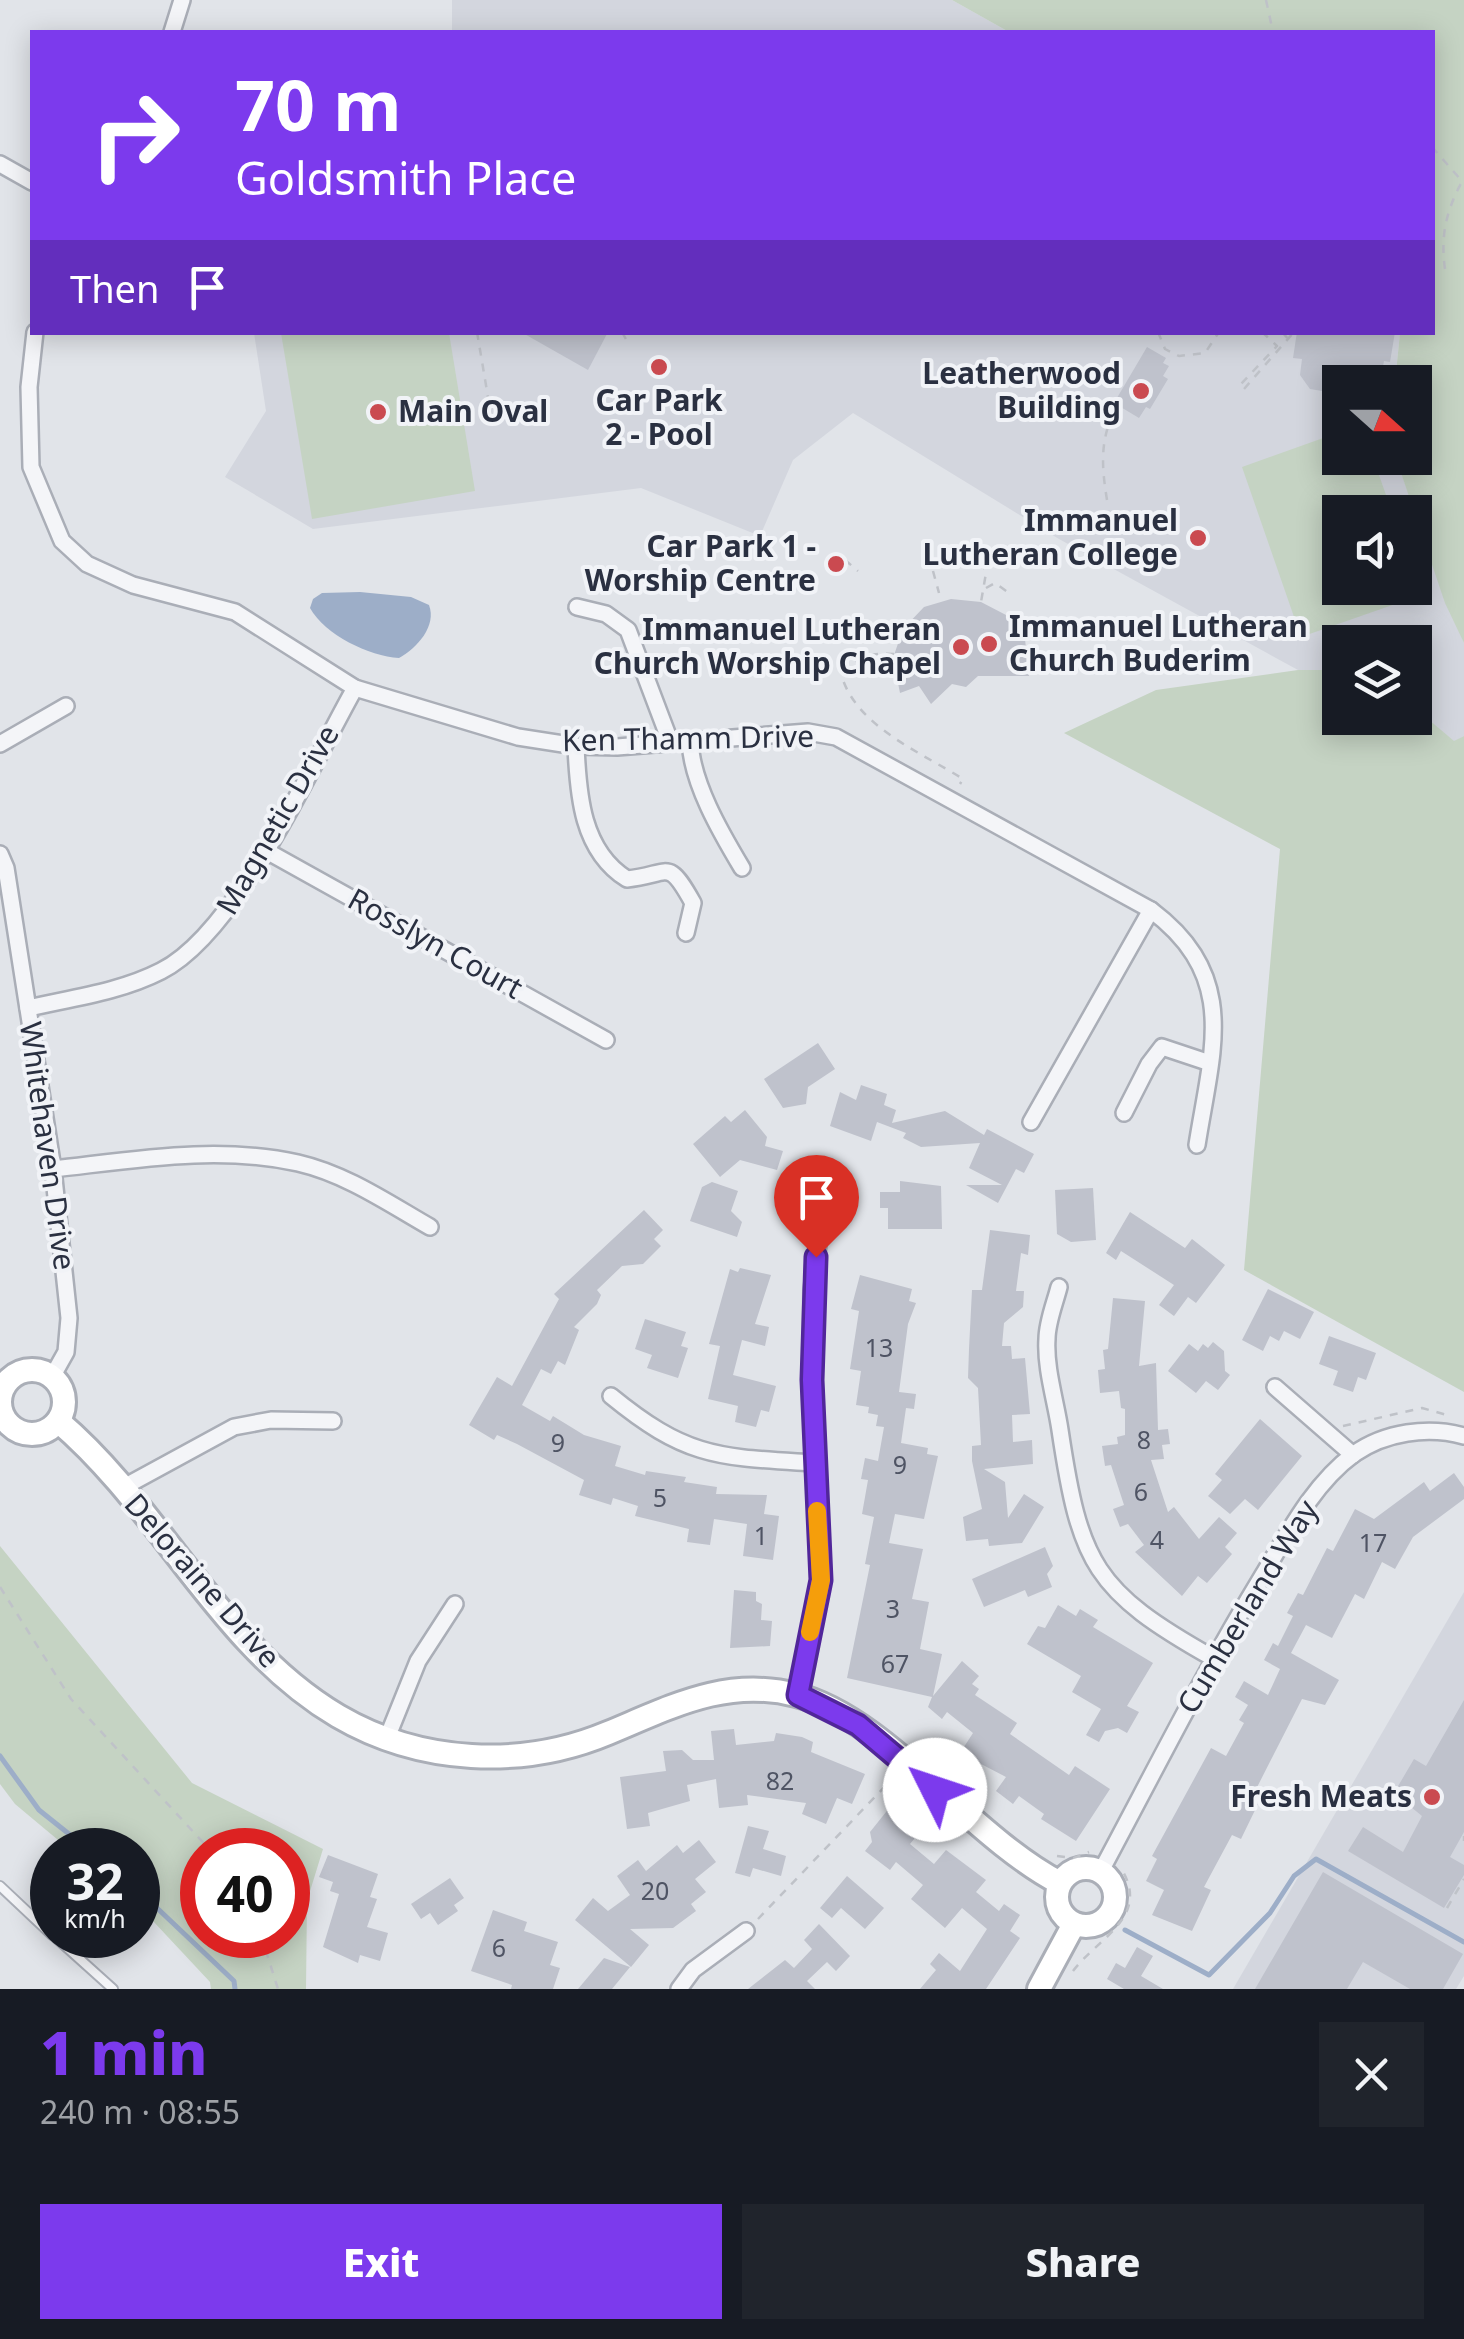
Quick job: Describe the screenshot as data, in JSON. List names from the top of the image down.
{
  "streets": {
    "street": [
      "Ken Thamm Drive",
      "Magnetic Drive",
      "Rosslyn Court",
      "Whitehaven Drive",
      "Deloraine Drive",
      "Cumberland Way"
    ]
  },
  "crossings": [
    ["Ken Thamm Drive", "Magnetic Drive"],
    ["Magnetic Drive", "Rosslyn Court"],
    ["Magnetic Drive", "Whitehaven Drive"],
    ["Whitehaven Drive", "Deloraine Drive"],
    ["Deloraine Drive", "Cumberland Way"]
  ],
  "places": [
    "Car Park 2 - Pool",
    "Leatherwood Building",
    "Main Oval",
    "Immanuel Lutheran College",
    "Car Park 1 - Worship Centre",
    "Immanuel Lutheran Church Buderim",
    "Immanuel Lutheran Church Worship Chapel",
    "Fresh Meats"
  ],
  "house_numbers": [
    "13",
    "8",
    "9",
    "9",
    "6",
    "5",
    "1",
    "4",
    "17",
    "3",
    "67",
    "82",
    "20",
    "6"
  ],
  "north": "right",
  "page": {
    "turn": ["70 m", "Goldsmith Place"],
    "then": "Then",
    "speed": "32 km/h",
    "limit": "40",
    "heading": ["1 min", "240 m · 08:55"],
    "buttons": ["Exit", "Share"]
  }
}
